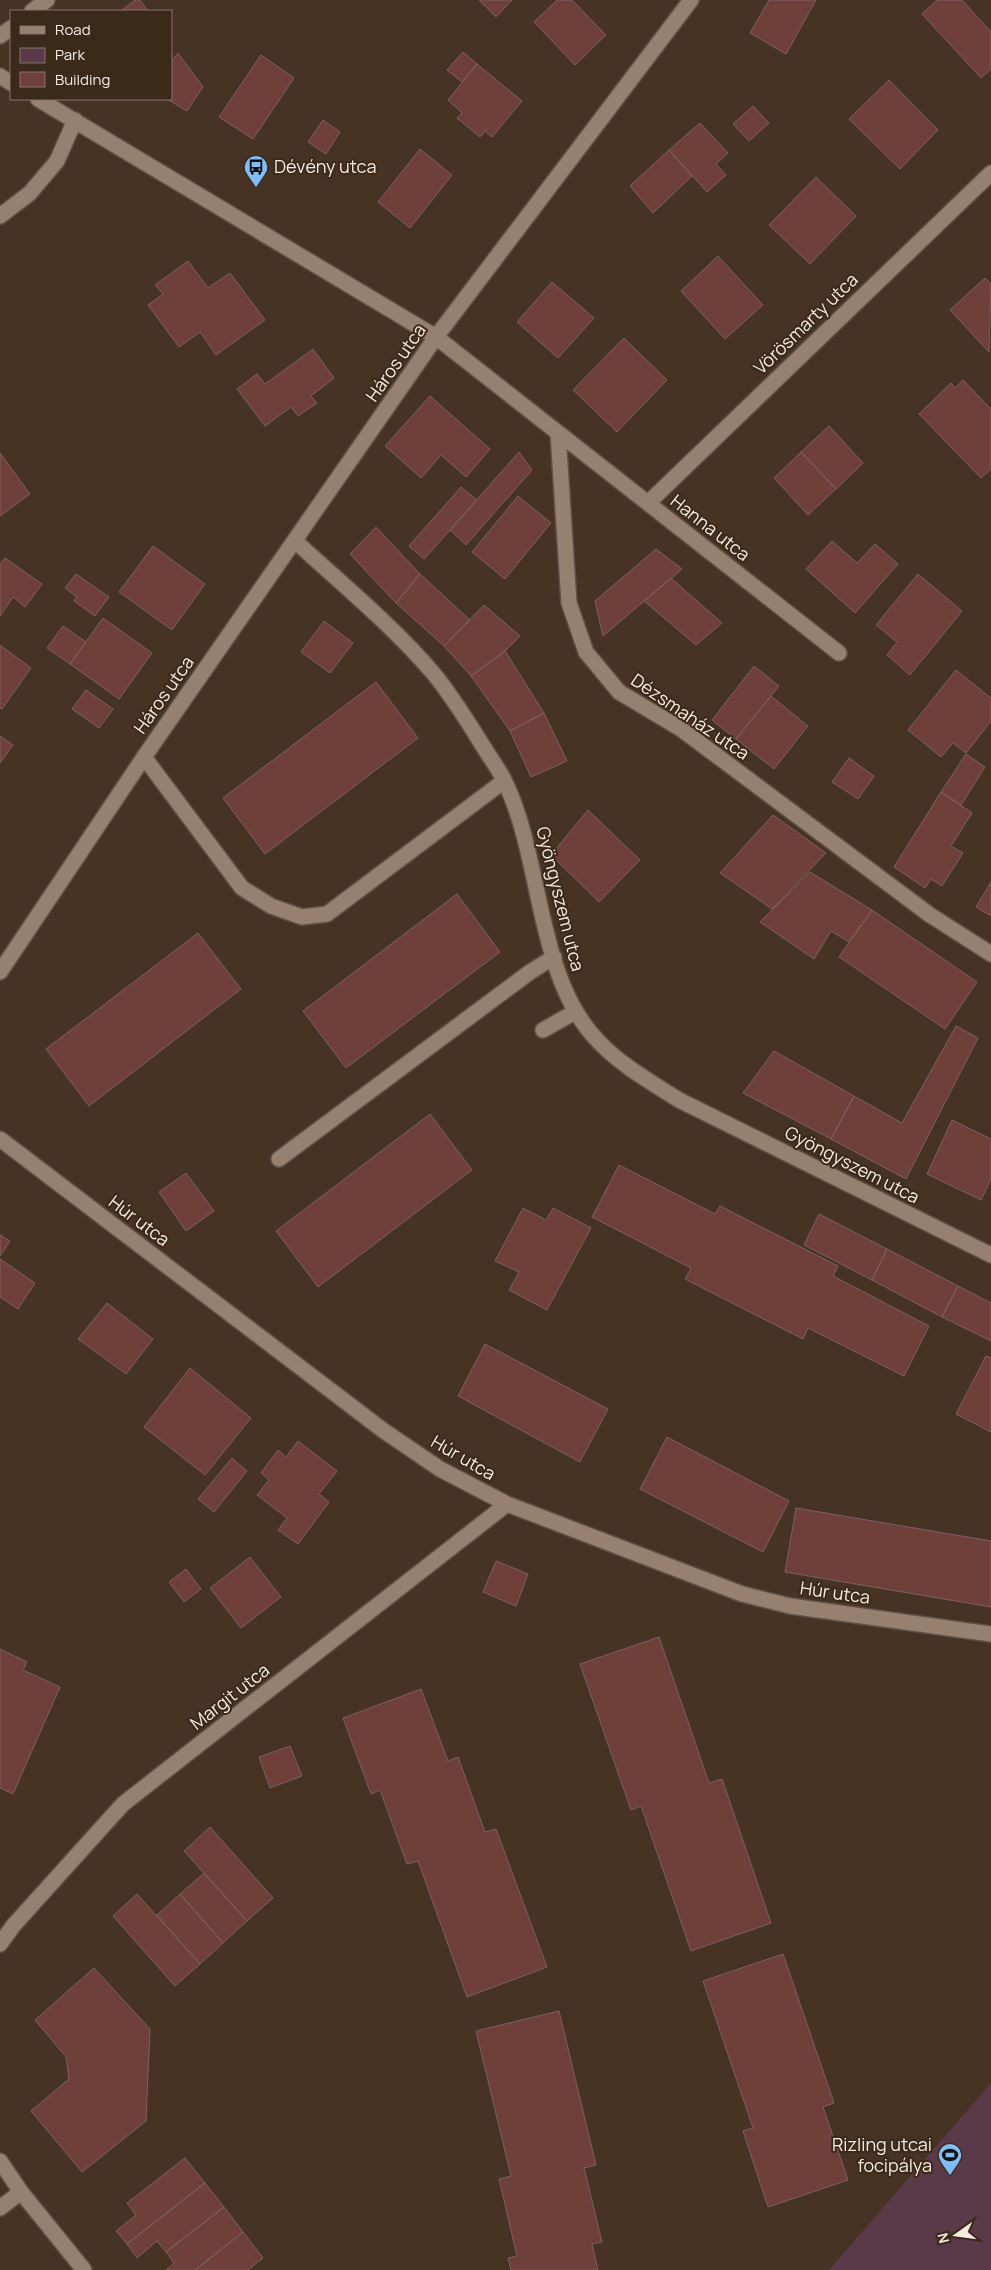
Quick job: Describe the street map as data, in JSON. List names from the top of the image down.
{
  "streets": {
    "street": [
      "Vörösmarty utca",
      "Háros utca",
      "Hanna utca",
      "Dézsmaház utca",
      "Gyöngyszem utca",
      "Húr utca",
      "Margit utca"
    ]
  },
  "crossings": [
    ["Vörösmarty utca", "Hanna utca"],
    ["Háros utca", "Gyöngyszem utca"],
    ["Hanna utca", "Dézsmaház utca"],
    ["Húr utca", "Margit utca"]
  ],
  "places": {
    "bus stop": ["Dévény utca"],
    "sports": ["Rizling utcai focipálya"]
  },
  "legend": ["Road", "Park", "Building"],
  "north": "left"
}
